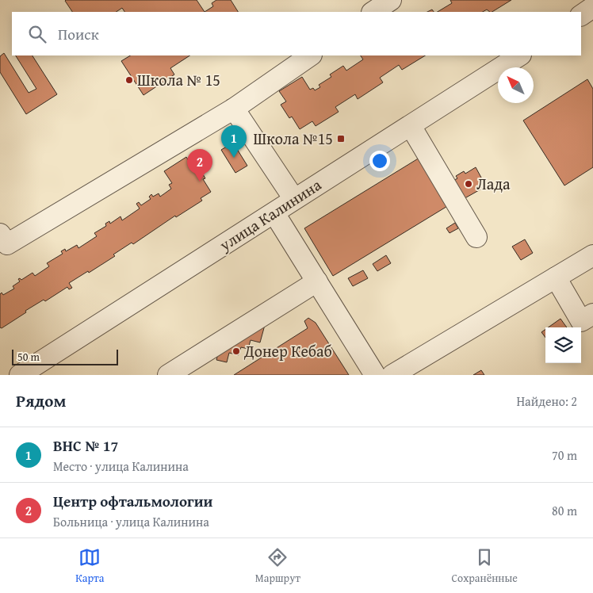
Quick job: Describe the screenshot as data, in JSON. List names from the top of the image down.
{
  "streets": {
    "street": ["улица Калинина"]
  },
  "places": {
    "other": ["Школа № 15", "Лада", "Донер Кебаб"],
    "transit": ["Школа №15"]
  },
  "scale_bar": "50 m",
  "north": "top left",
  "page": {
    "search": "Поиск",
    "pins": ["1", "2"],
    "scale": "50 m",
    "heading": ["Рядом", "Найдено: 2"],
    "list": [
      {
        "mark": "1",
        "name": "ВНС № 17",
        "note": "Место · улица Калинина",
        "value": "70 m"
      },
      {
        "mark": "2",
        "name": "Центр офтальмологии",
        "note": "Больница · улица Калинина",
        "value": "80 m"
      }
    ],
    "nav": ["Карта", "Маршрут", "Сохранённые"]
  }
}
